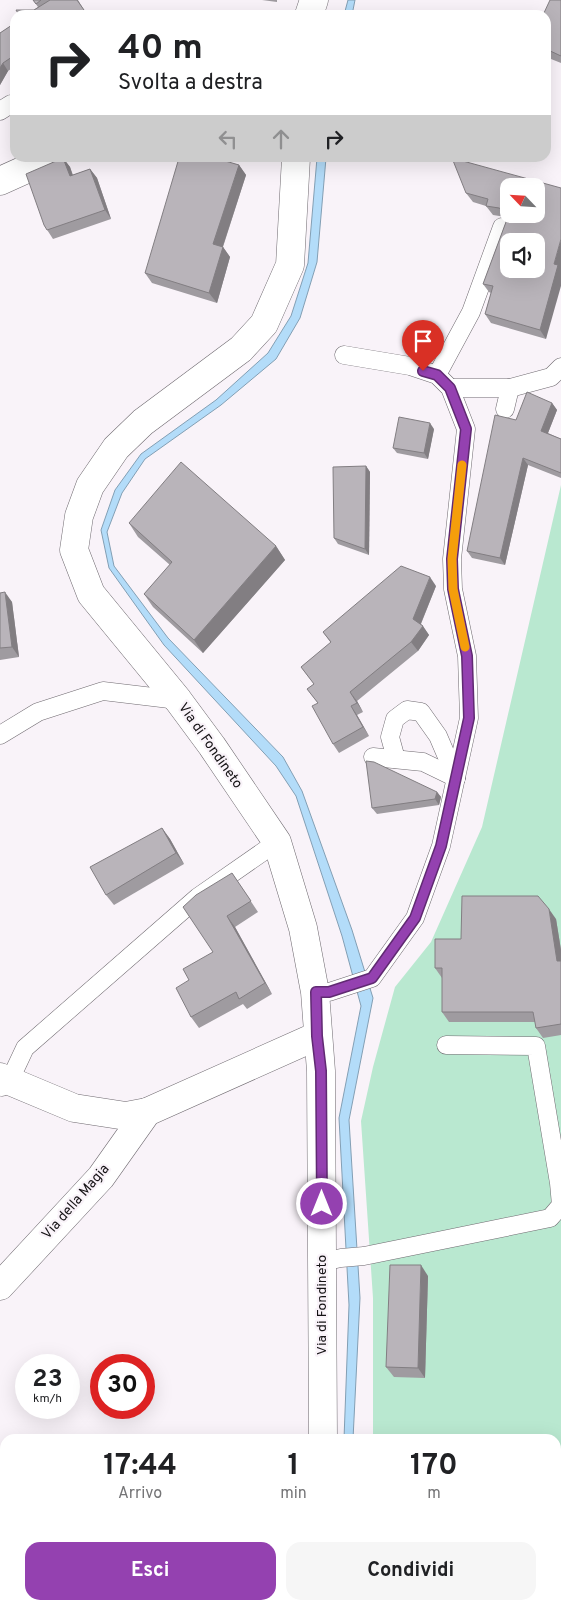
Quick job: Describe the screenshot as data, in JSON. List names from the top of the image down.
{
  "streets": {
    "street": ["Via di Fondineto", "Via della Magia"]
  },
  "north": "top left",
  "page": {
    "turn": ["40 m", "Svolta a destra"],
    "speed": "23 km/h",
    "limit": "30",
    "eta": [
      "17:44",
      "Arrivo",
      "1",
      "min",
      "170",
      "m"
    ],
    "buttons": ["Esci", "Condividi"]
  }
}
